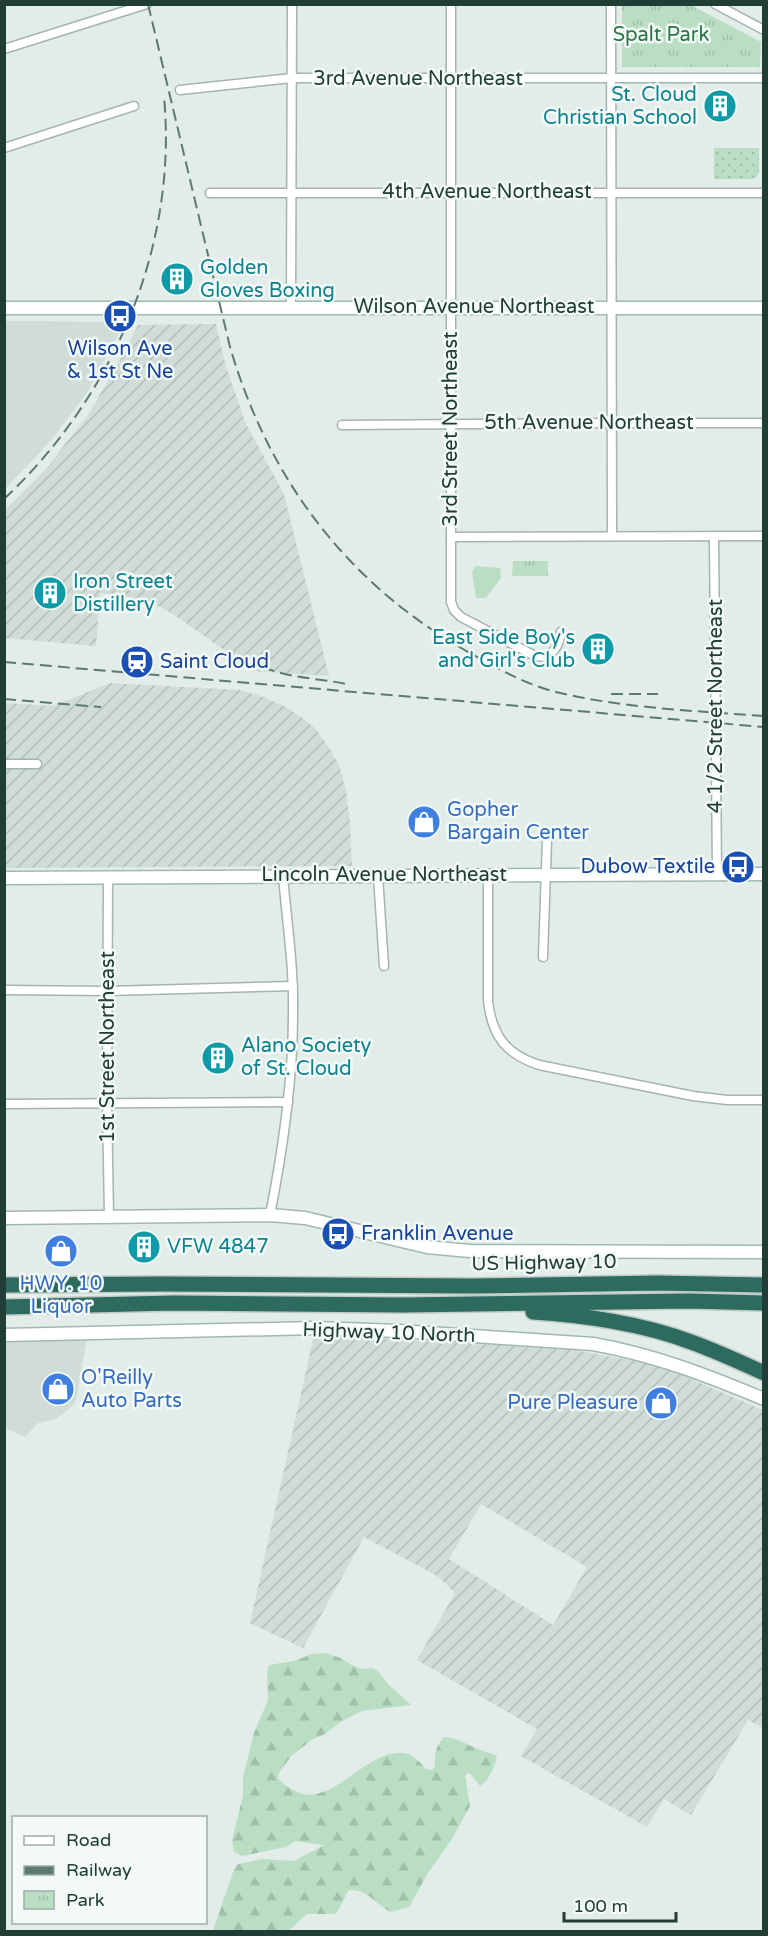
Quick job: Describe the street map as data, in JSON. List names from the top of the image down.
{
  "streets": {
    "highway": ["US Highway 10"],
    "street": [
      "3rd Avenue Northeast",
      "4th Avenue Northeast",
      "Wilson Avenue Northeast",
      "5th Avenue Northeast",
      "3rd Street Northeast",
      "4 1/2 Street Northeast",
      "Lincoln Avenue Northeast",
      "1st Street Northeast",
      "Highway 10 North"
    ]
  },
  "crossings": [
    ["3rd Avenue Northeast", "3rd Street Northeast"],
    ["4th Avenue Northeast", "3rd Street Northeast"],
    ["Wilson Avenue Northeast", "3rd Street Northeast"],
    ["5th Avenue Northeast", "3rd Street Northeast"],
    ["4 1/2 Street Northeast", "Lincoln Avenue Northeast"],
    ["Lincoln Avenue Northeast", "1st Street Northeast"]
  ],
  "parks": ["Spalt Park"],
  "places": {
    "building": [
      "St. Cloud Christian School",
      "Golden Gloves Boxing",
      "Iron Street Distillery",
      "East Side Boy's and Girl's Club",
      "Alano Society of St. Cloud",
      "VFW 4847"
    ],
    "bus stop": ["Wilson Ave & 1st St Ne", "Dubow Textile", "Franklin Avenue"],
    "station": ["Saint Cloud"],
    "shop": [
      "Gopher Bargain Center",
      "HWY. 10 Liquor",
      "O'Reilly Auto Parts",
      "Pure Pleasure"
    ]
  },
  "legend": ["Road", "Railway", "Park"],
  "scale_bar": "100 m"
}
